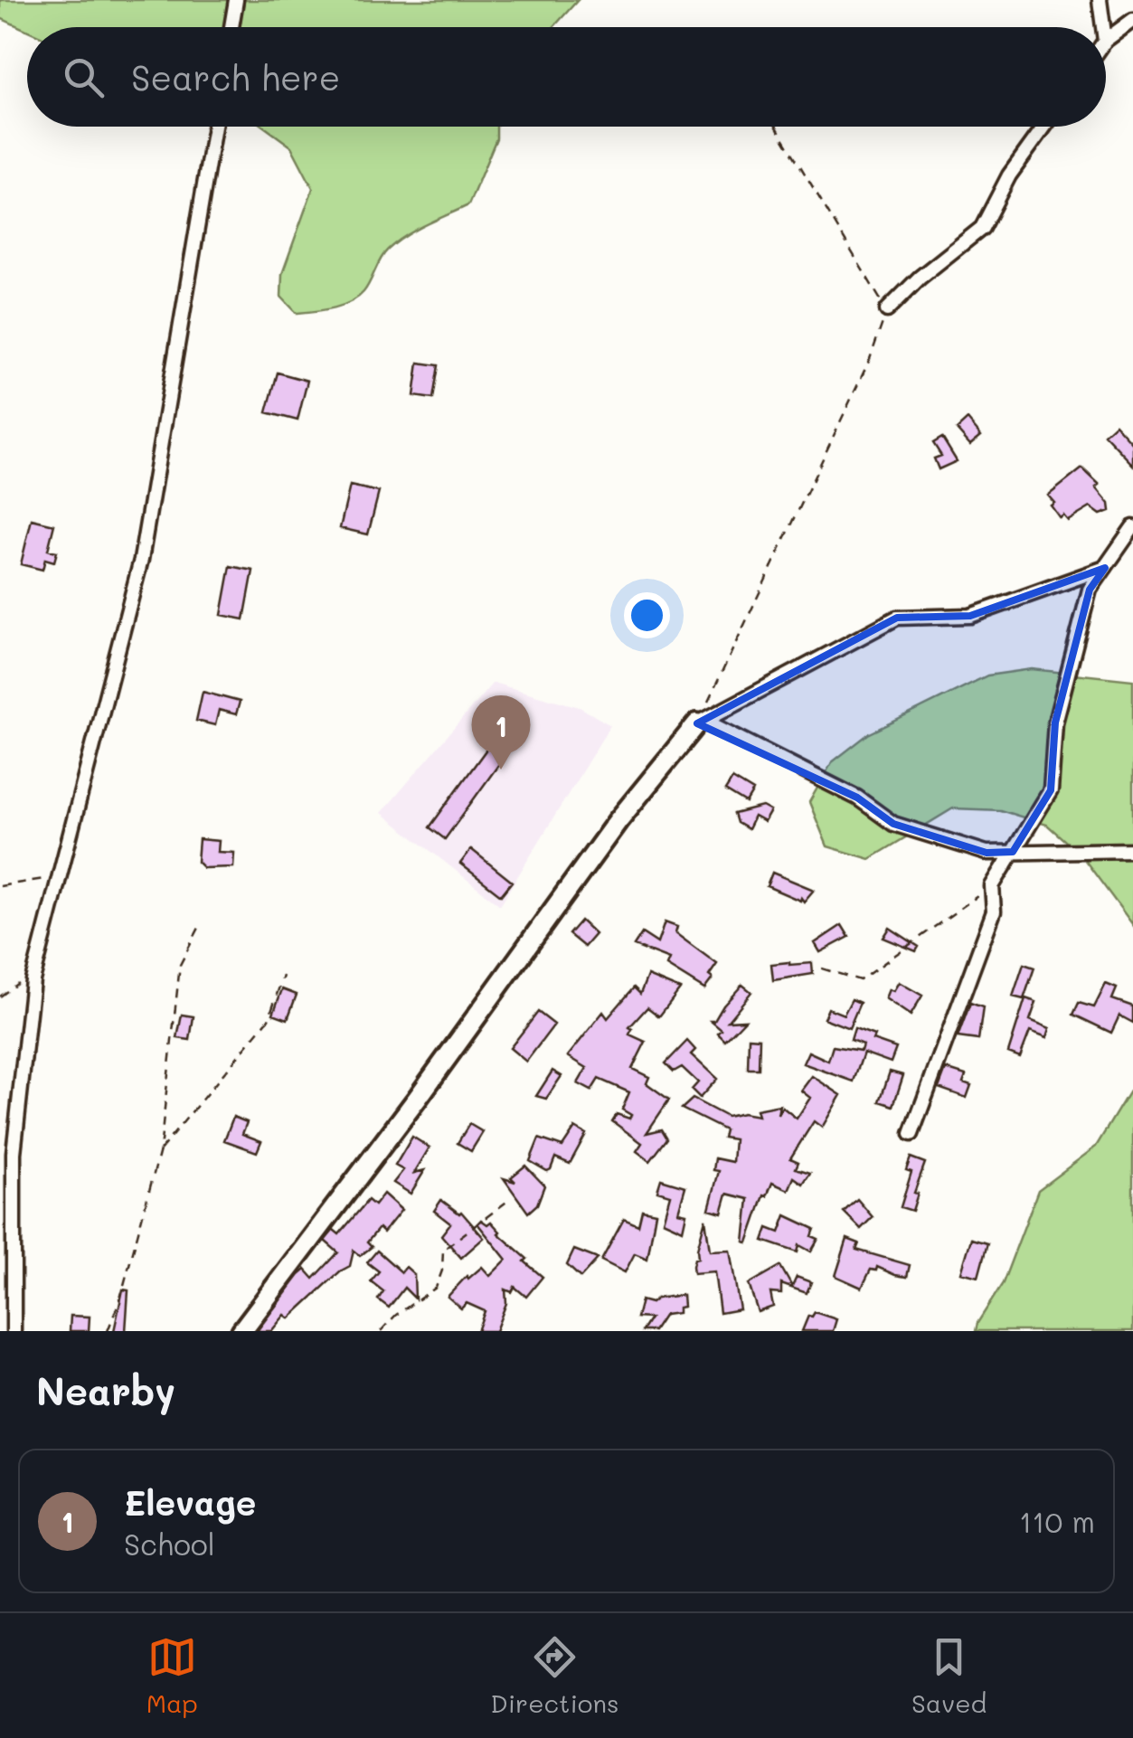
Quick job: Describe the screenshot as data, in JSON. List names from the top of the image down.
{
  "page": {
    "search": "Search here",
    "pins": "1",
    "heading": "Nearby",
    "list": [
      {
        "mark": "1",
        "name": "Elevage",
        "note": "School",
        "value": "110 m"
      }
    ],
    "nav": ["Map", "Directions", "Saved"]
  }
}
